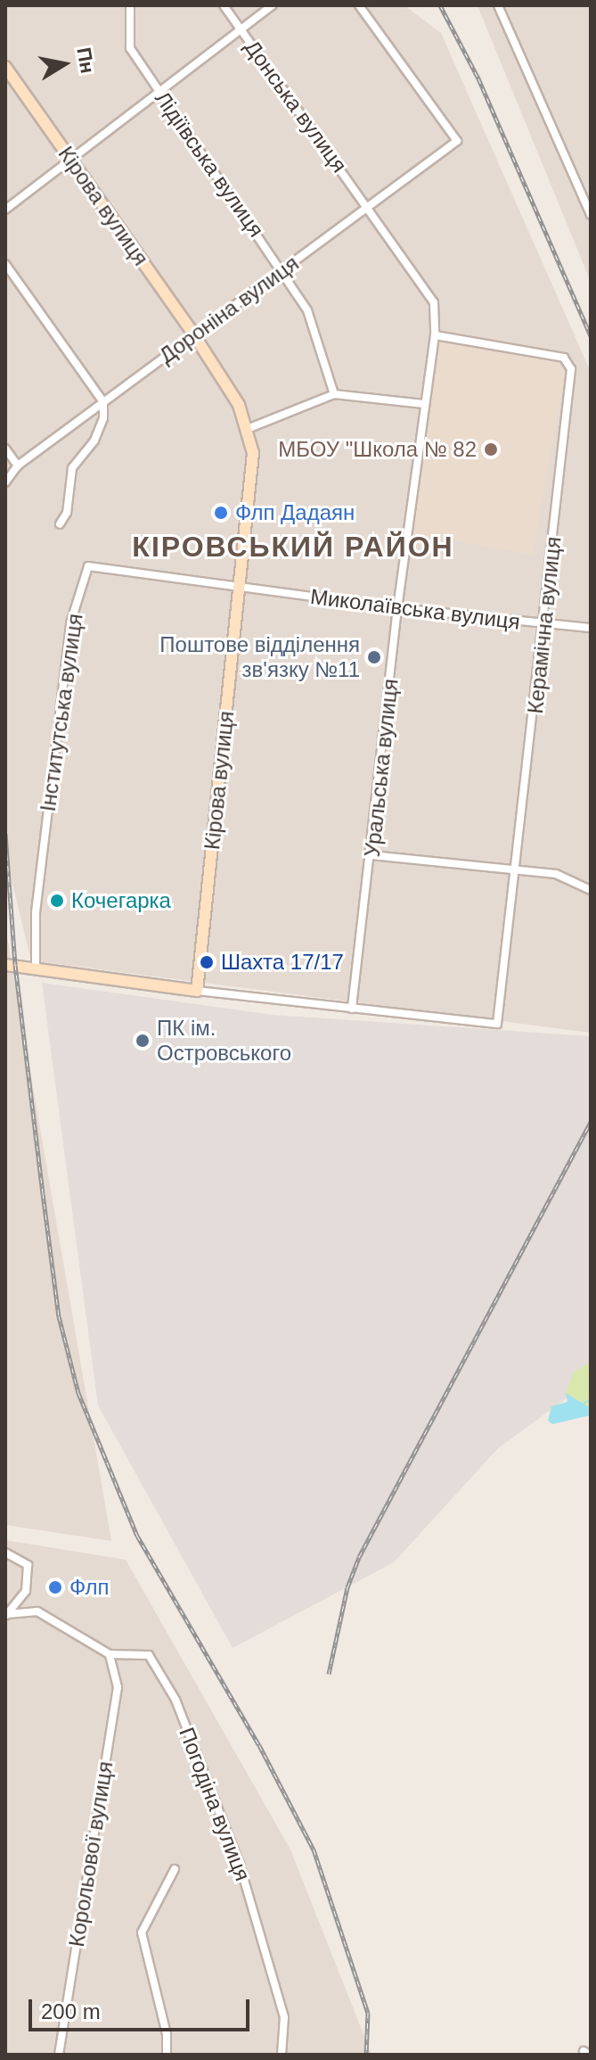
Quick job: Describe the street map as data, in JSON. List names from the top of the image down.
{
  "streets": {
    "main road": ["Кірова вулиця"],
    "street": [
      "Донська вулиця",
      "Лідіївська вулиця",
      "Дороніна вулиця",
      "Миколаївська вулиця",
      "Керамічна вулиця",
      "Інститутська вулиця",
      "Уральська вулиця",
      "Погодіна вулиця",
      "Корольової вулиця"
    ]
  },
  "crossings": [
    ["Донська вулиця", "Дороніна вулиця"],
    ["Донська вулиця", "Уральська вулиця"],
    ["Лідіївська вулиця", "Дороніна вулиця"],
    ["Кірова вулиця", "Дороніна вулиця"],
    ["Кірова вулиця", "Миколаївська вулиця"],
    ["Кірова вулиця", "Інститутська вулиця"],
    ["Дороніна вулиця", "Уральська вулиця"],
    ["Миколаївська вулиця", "Керамічна вулиця"],
    ["Миколаївська вулиця", "Інститутська вулиця"],
    ["Миколаївська вулиця", "Уральська вулиця"],
    ["Керамічна вулиця", "Уральська вулиця"],
    ["Погодіна вулиця", "Корольової вулиця"]
  ],
  "districts": ["КІРОВСЬКИЙ РАЙОН"],
  "places": [
    "МБОУ \"Школа № 82",
    "Флп Дадаян",
    "Поштове відділення зв'язку №11",
    "Кочегарка",
    "Шахта 17/17",
    "ПК ім. Островського",
    "Флп"
  ],
  "scale_bar": "200 m",
  "north": "right"
}
